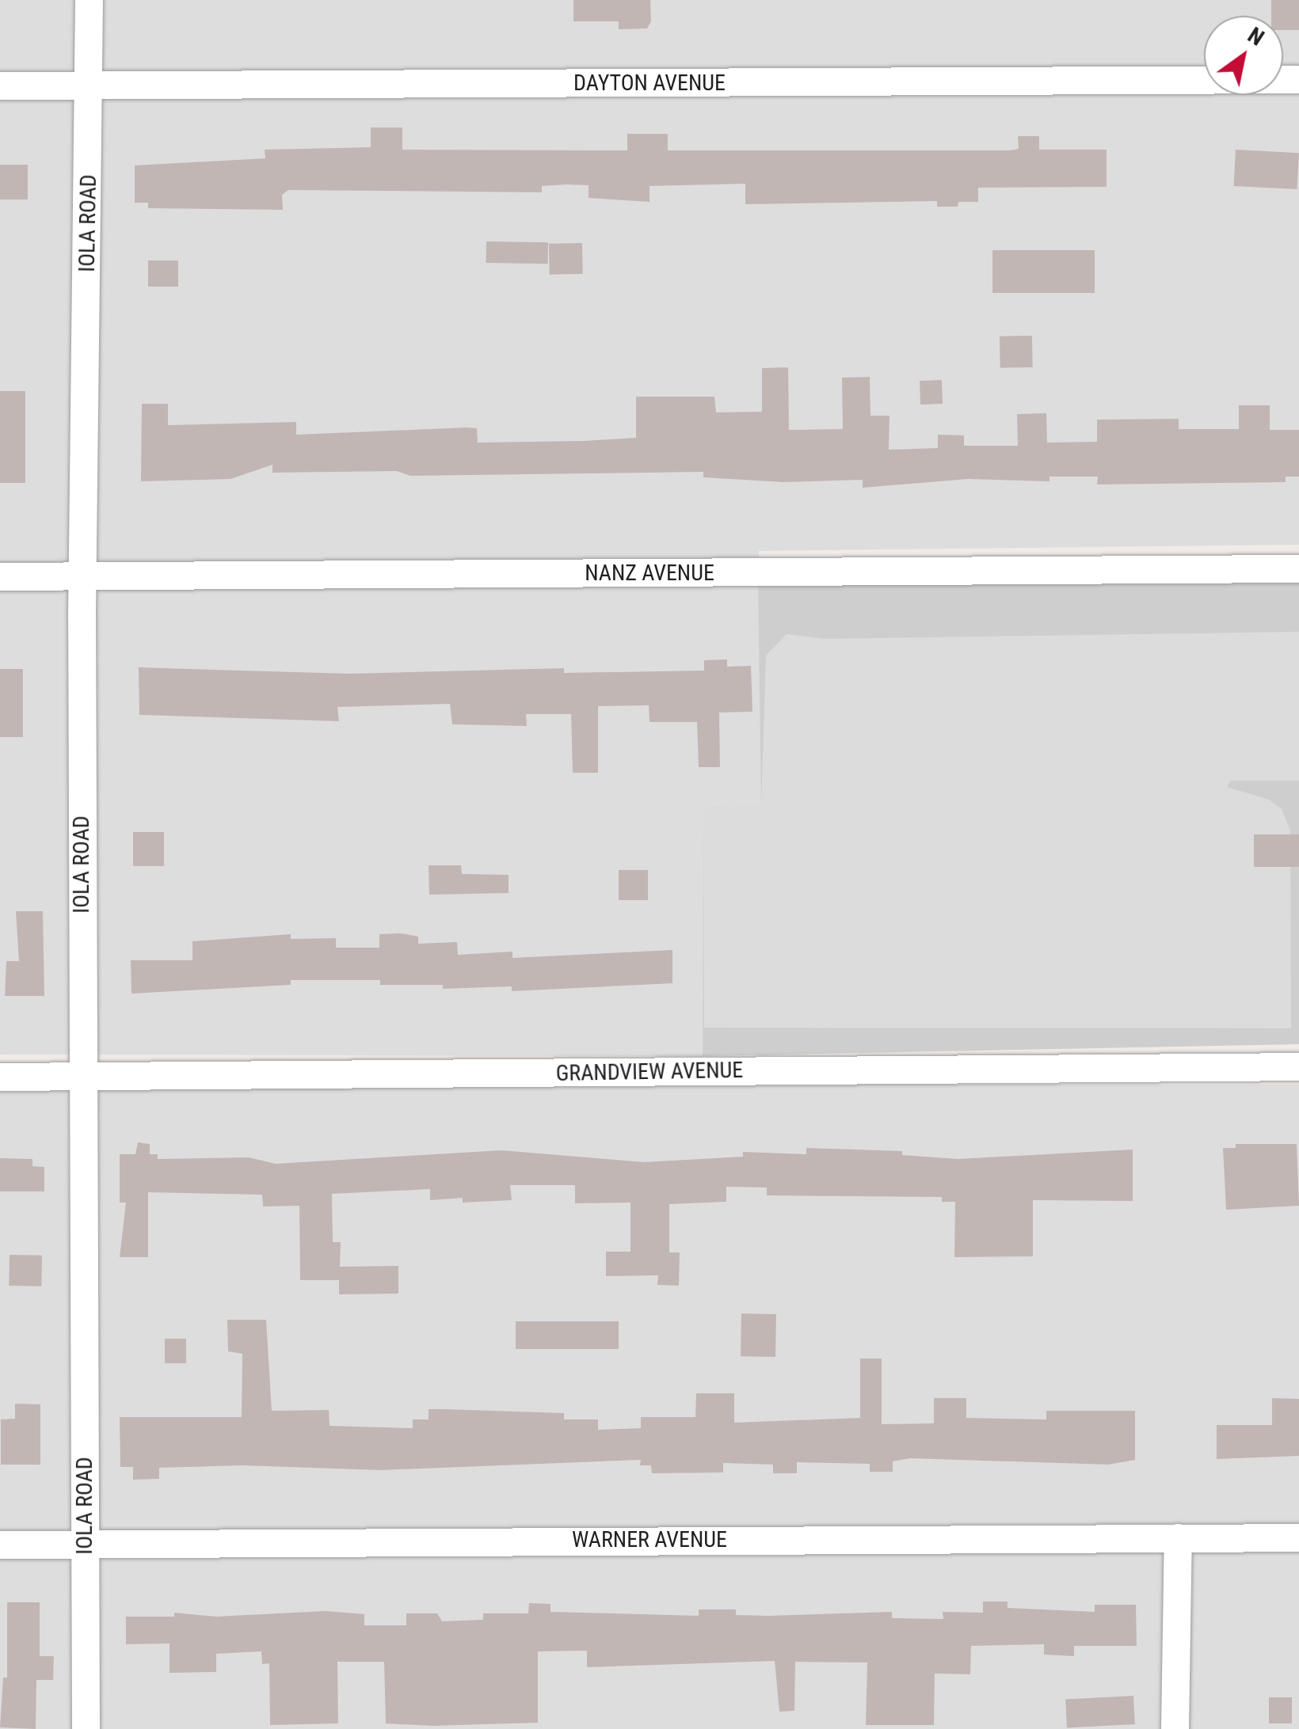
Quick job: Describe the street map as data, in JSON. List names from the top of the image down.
{
  "streets": {
    "street": [
      "DAYTON AVENUE",
      "IOLA ROAD",
      "NANZ AVENUE",
      "GRANDVIEW AVENUE",
      "WARNER AVENUE"
    ]
  },
  "crossings": [
    ["DAYTON AVENUE", "IOLA ROAD"],
    ["IOLA ROAD", "NANZ AVENUE"],
    ["IOLA ROAD", "GRANDVIEW AVENUE"],
    ["IOLA ROAD", "WARNER AVENUE"]
  ],
  "north": "top right"
}
